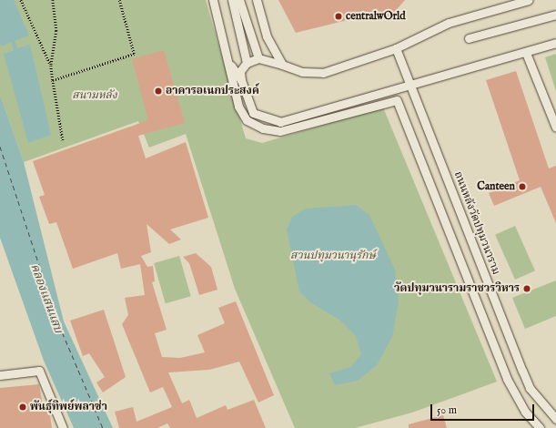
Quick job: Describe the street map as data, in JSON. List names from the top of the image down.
{
  "streets": {
    "lane": ["ถนนหลังวัดปทุมวนาราม"]
  },
  "water": ["คลองแสนแสบ"],
  "parks": ["สนามหลัง", "สวนปทุมวนานุรักษ์"],
  "places": [
    "centralwOrld",
    "อาคารอเนกประสงค์",
    "Canteen",
    "วัดปทุมวนารามราชวรวิหาร",
    "พันธุ์ทิพย์พลาซ่า"
  ],
  "scale_bar": "50 m"
}
